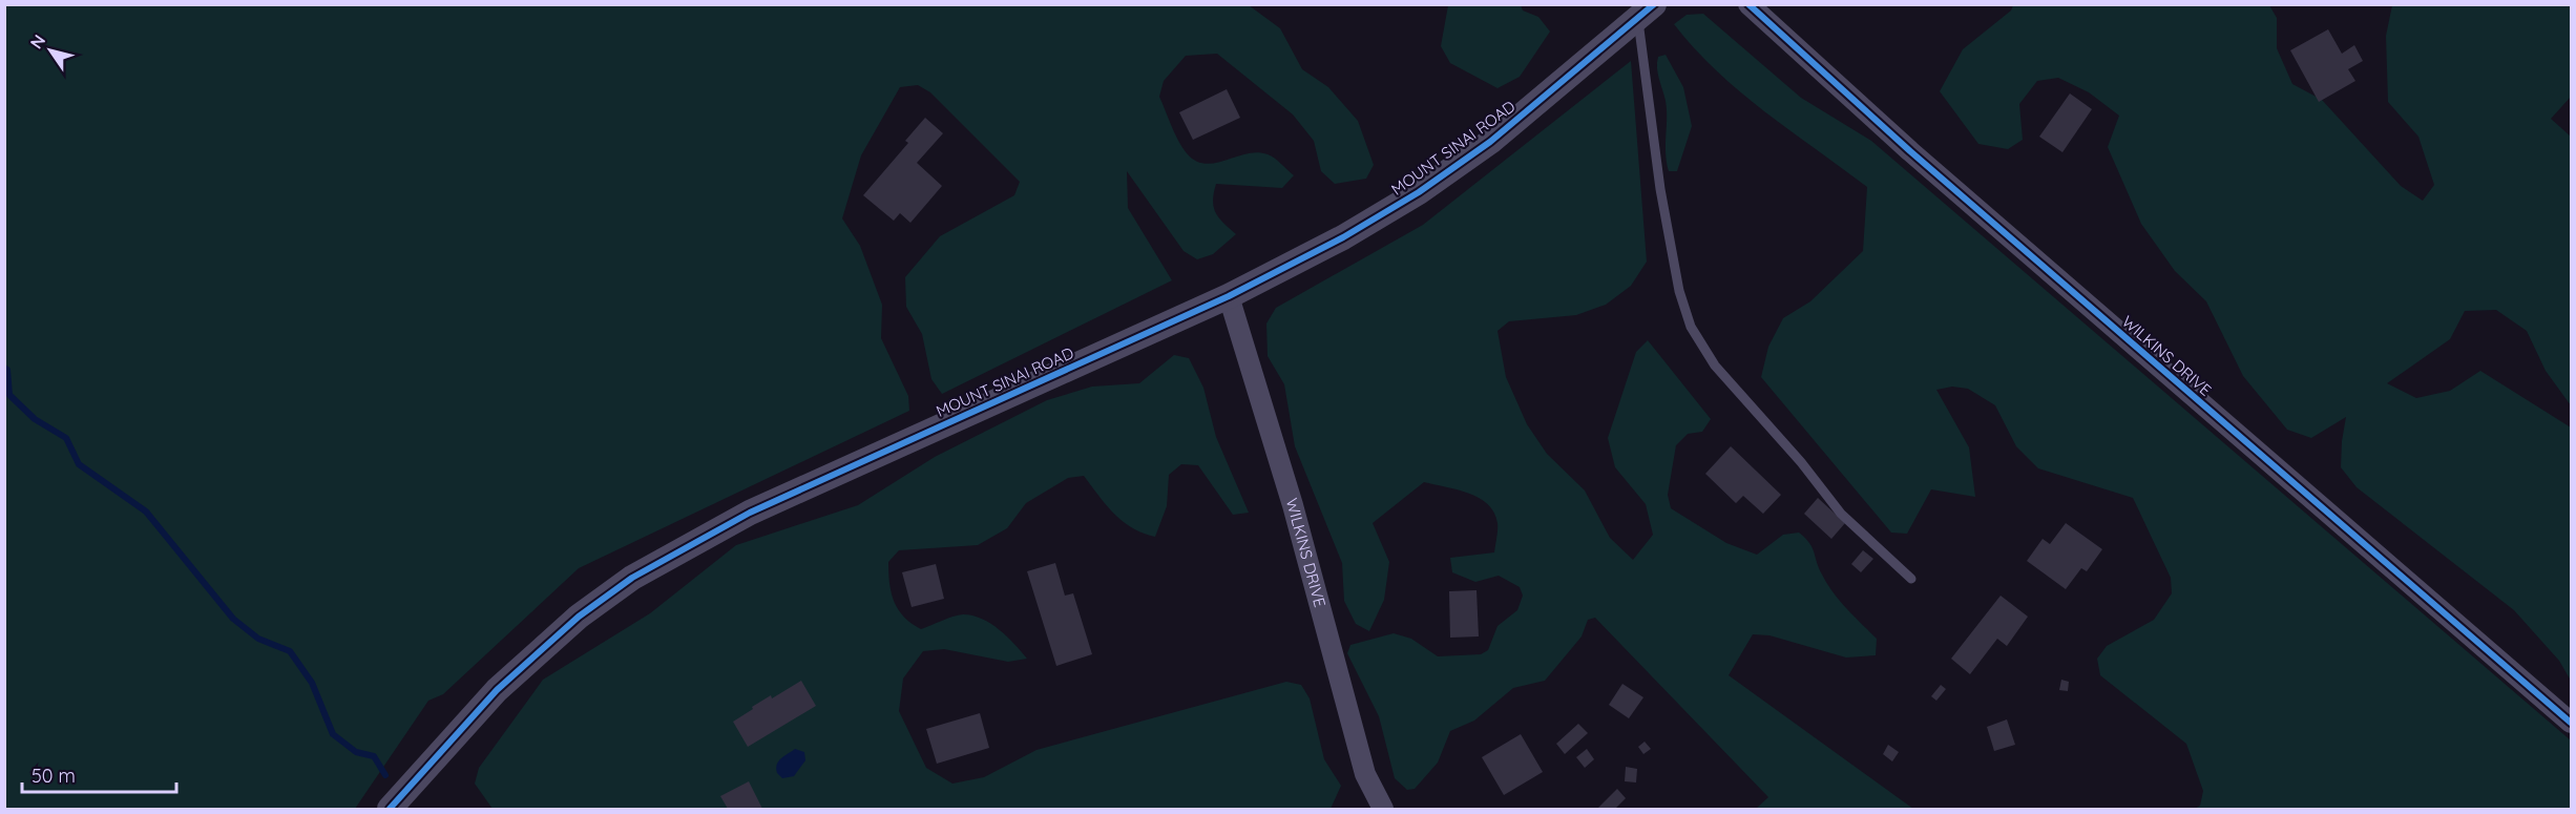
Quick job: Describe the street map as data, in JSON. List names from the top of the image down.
{
  "streets": {
    "street": ["MOUNT SINAI ROAD", "WILKINS DRIVE"]
  },
  "crossings": [
    ["MOUNT SINAI ROAD", "WILKINS DRIVE"]
  ],
  "scale_bar": "50 m",
  "north": "top left"
}
